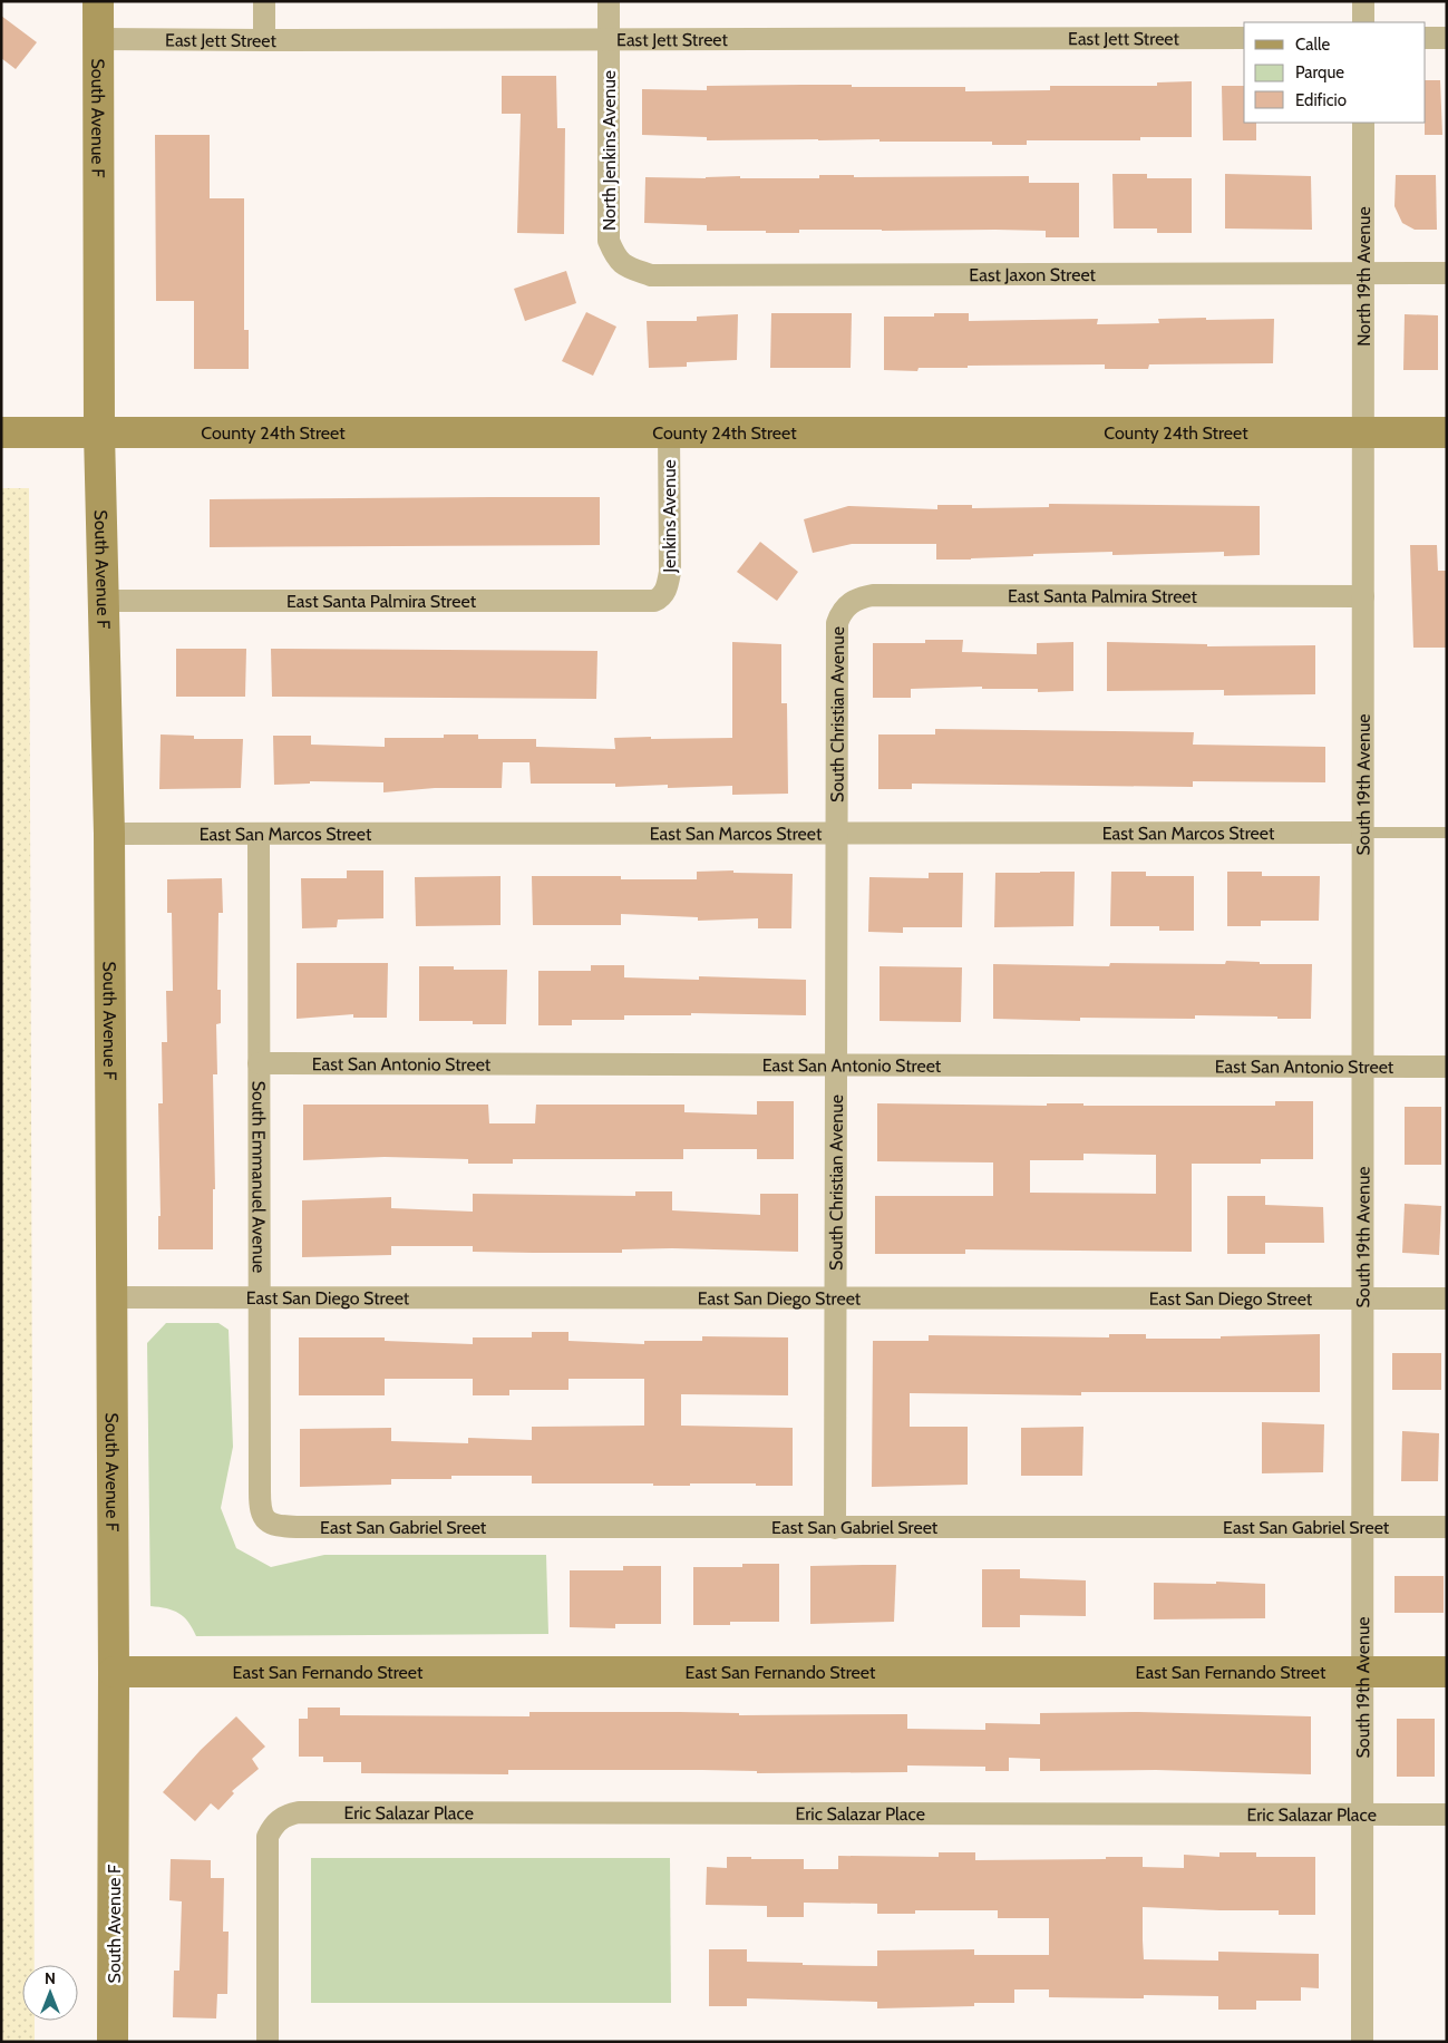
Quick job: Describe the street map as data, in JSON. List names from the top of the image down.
{
  "streets": {
    "street": [
      "East Jett Street",
      "South Avenue F",
      "North Jenkins Avenue",
      "East Jaxon Street",
      "North 19th Avenue",
      "County 24th Street",
      "Jenkins Avenue",
      "East Santa Palmira Street",
      "South Christian Avenue",
      "South 19th Avenue",
      "East San Marcos Street",
      "East San Antonio Street",
      "South Emmanuel Avenue",
      "East San Diego Street",
      "East San Gabriel Sreet",
      "East San Fernando Street",
      "Eric Salazar Place"
    ]
  },
  "crossings": [
    ["East Jett Street", "South Avenue F"],
    ["East Jett Street", "North Jenkins Avenue"],
    ["South Avenue F", "County 24th Street"],
    ["South Avenue F", "East Santa Palmira Street"],
    ["South Avenue F", "East San Marcos Street"],
    ["South Avenue F", "East San Diego Street"],
    ["South Avenue F", "East San Fernando Street"],
    ["North Jenkins Avenue", "East Jaxon Street"],
    ["East Jaxon Street", "North 19th Avenue"],
    ["North 19th Avenue", "County 24th Street"],
    ["North 19th Avenue", "South 19th Avenue"],
    ["County 24th Street", "Jenkins Avenue"],
    ["County 24th Street", "South 19th Avenue"],
    ["Jenkins Avenue", "East Santa Palmira Street"],
    ["East Santa Palmira Street", "South Christian Avenue"],
    ["East Santa Palmira Street", "South 19th Avenue"],
    ["South Christian Avenue", "East San Marcos Street"],
    ["South Christian Avenue", "East San Antonio Street"],
    ["South Christian Avenue", "East San Diego Street"],
    ["South Christian Avenue", "East San Gabriel Sreet"],
    ["South 19th Avenue", "East San Marcos Street"],
    ["South 19th Avenue", "East San Antonio Street"],
    ["South 19th Avenue", "East San Diego Street"],
    ["South 19th Avenue", "East San Gabriel Sreet"],
    ["South 19th Avenue", "East San Fernando Street"],
    ["South 19th Avenue", "Eric Salazar Place"],
    ["East San Marcos Street", "South Emmanuel Avenue"],
    ["East San Antonio Street", "South Emmanuel Avenue"],
    ["South Emmanuel Avenue", "East San Diego Street"],
    ["South Emmanuel Avenue", "East San Gabriel Sreet"]
  ],
  "legend": ["Calle", "Parque", "Edificio"],
  "north": "top"
}
